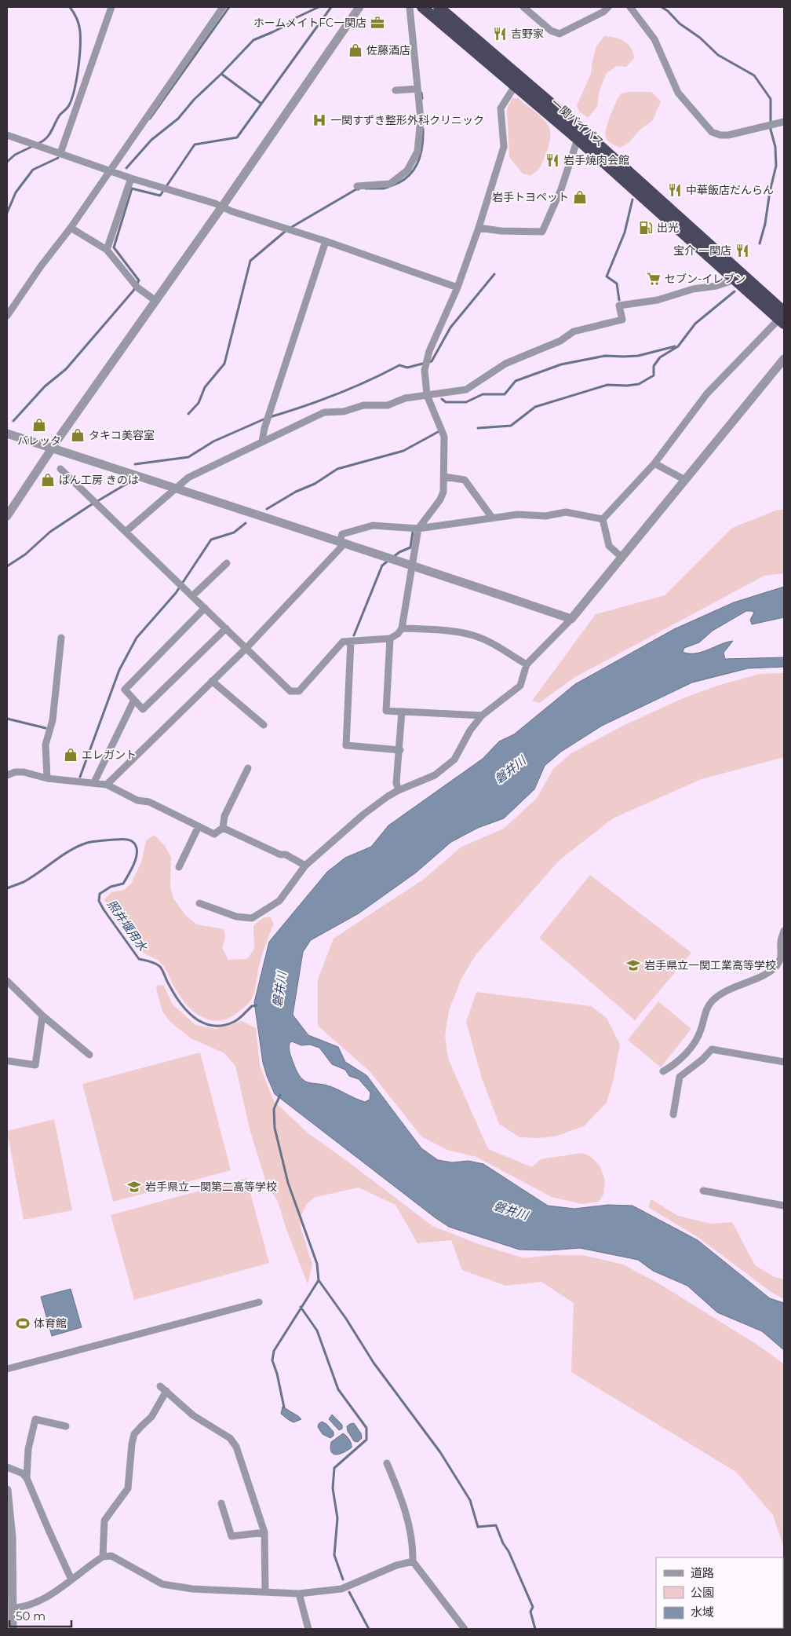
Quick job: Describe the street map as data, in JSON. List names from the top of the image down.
{
  "streets": {
    "highway": ["一関バイパス"]
  },
  "water": ["磐井川", "照井堰用水"],
  "places": {
    "office": ["ホームメイトFC一関店"],
    "restaurant": [
      "吉野家",
      "岩手焼肉会館",
      "中華飯店だんらん",
      "宝介 一関店"
    ],
    "shop": [
      "佐藤酒店",
      "岩手トヨペット",
      "バレッタ",
      "タキコ美容室",
      "ぱん工房 きのは",
      "エレガント"
    ],
    "hospital": ["一関すずき整形外科クリニック"],
    "fuel station": ["出光"],
    "supermarket": ["セブン-イレブン"],
    "school or university": ["岩手県立一関工業高等学校", "岩手県立一関第二高等学校"],
    "sports": ["体育館"]
  },
  "legend": ["道路", "公園", "水域"],
  "scale_bar": "50 m"
}
